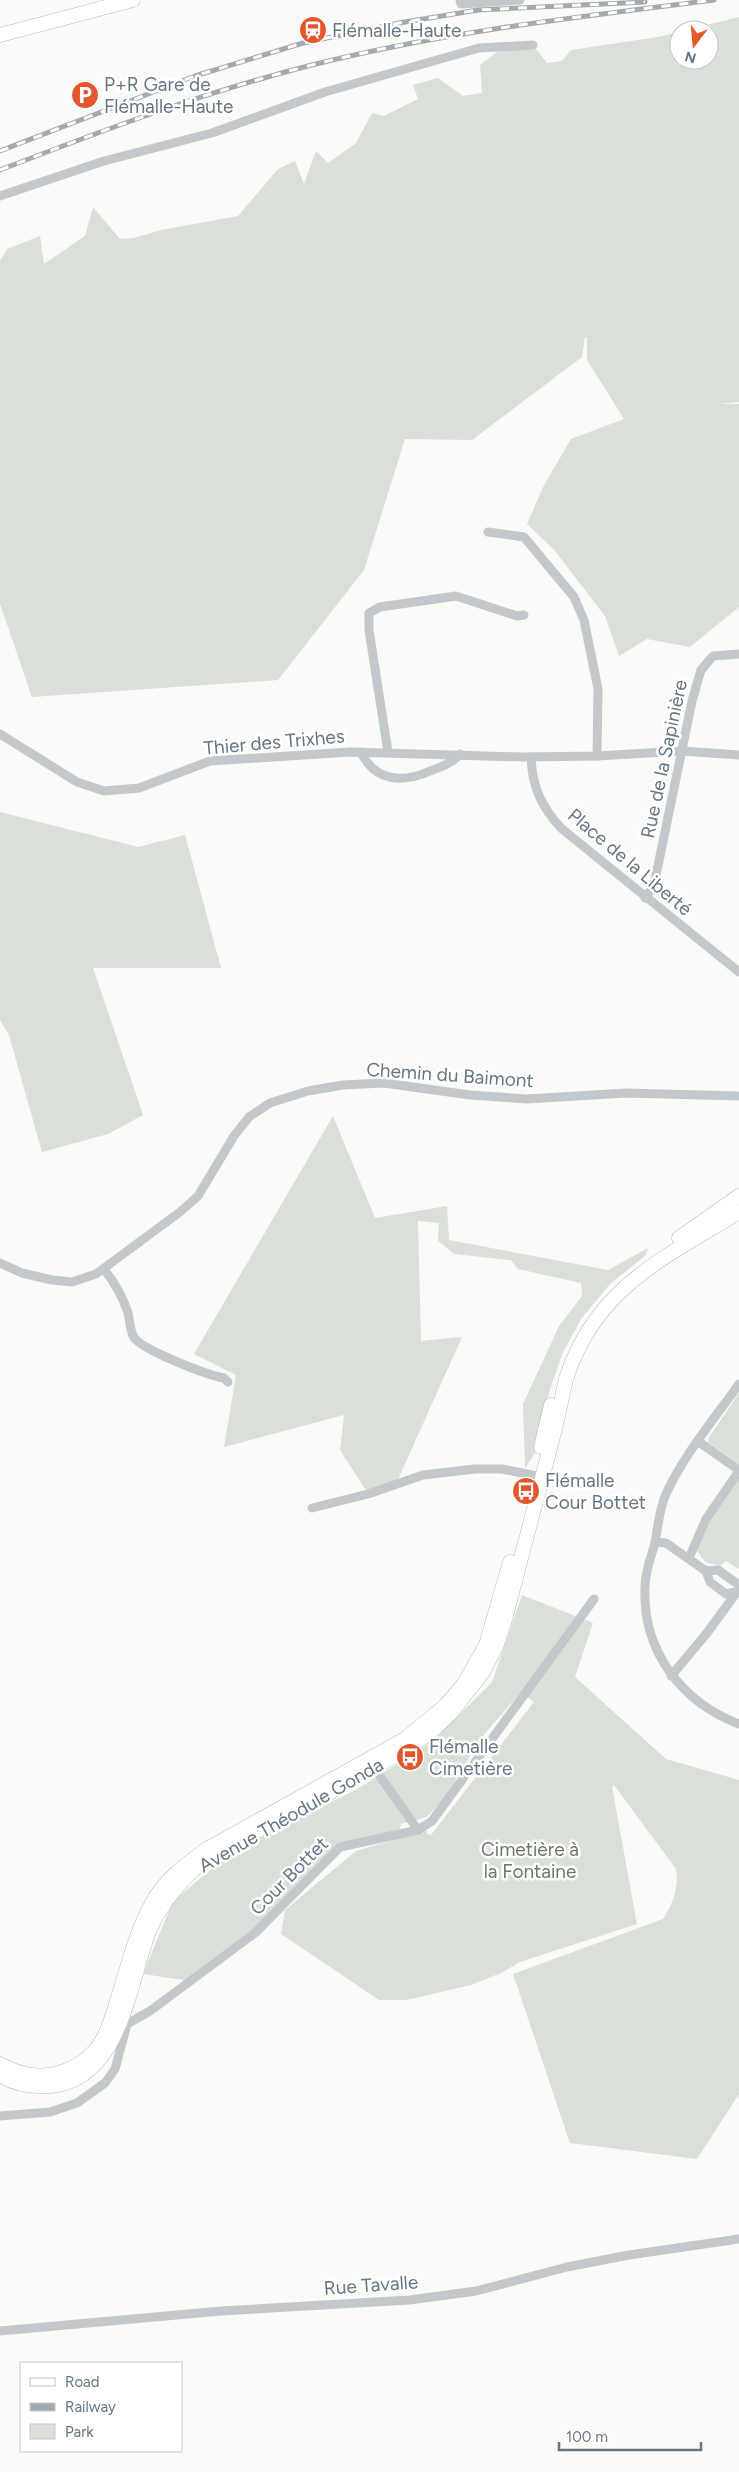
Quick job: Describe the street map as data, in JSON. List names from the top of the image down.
{
  "streets": {
    "main road": ["Avenue Théodule Gonda"],
    "street": [
      "Thier des Trixhes",
      "Rue de la Sapinière",
      "Place de la Liberté",
      "Chemin du Baimont",
      "Cour Bottet",
      "Rue Tavalle"
    ]
  },
  "crossings": [
    ["Thier des Trixhes", "Rue de la Sapinière"],
    ["Thier des Trixhes", "Place de la Liberté"],
    ["Rue de la Sapinière", "Place de la Liberté"]
  ],
  "parks": ["Cimetière à la Fontaine"],
  "places": {
    "station": ["Flémalle-Haute"],
    "parking": ["P+R Gare de Flémalle-Haute"],
    "bus stop": ["Flémalle Cour Bottet", "Flémalle Cimetière"]
  },
  "legend": ["Road", "Railway", "Park"],
  "scale_bar": "100 m",
  "north": "bottom"
}
